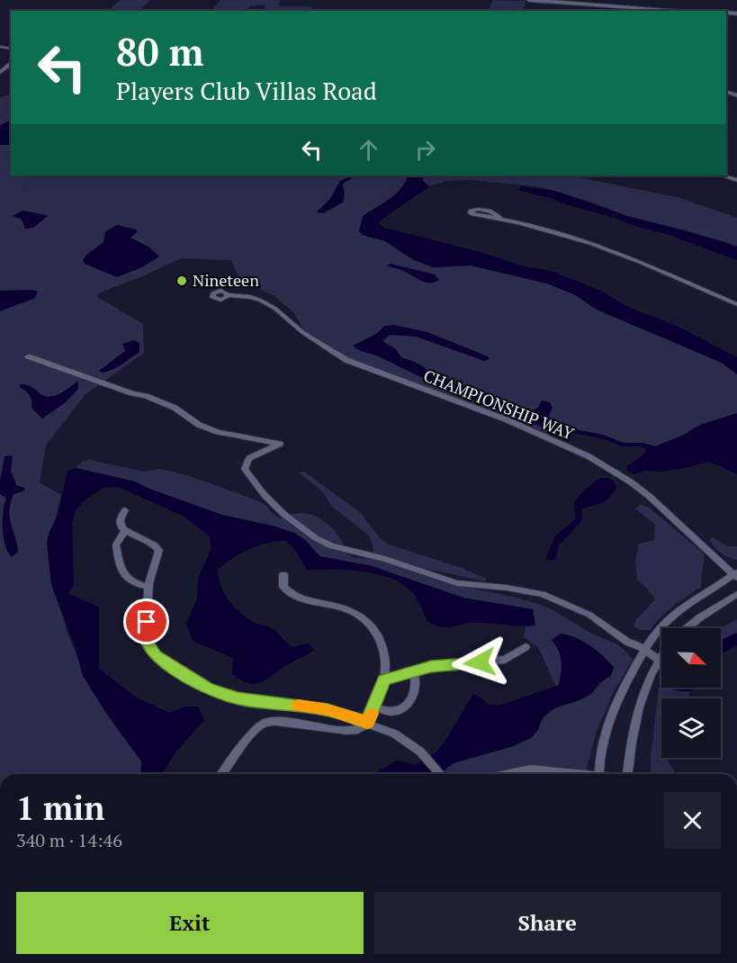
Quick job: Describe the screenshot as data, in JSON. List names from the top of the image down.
{
  "streets": {
    "street": ["CHAMPIONSHIP WAY"]
  },
  "places": ["Nineteen"],
  "north": "bottom right",
  "page": {
    "turn": ["80 m", "Players Club Villas Road"],
    "heading": ["1 min", "340 m · 14:46"],
    "buttons": ["Exit", "Share"]
  }
}
